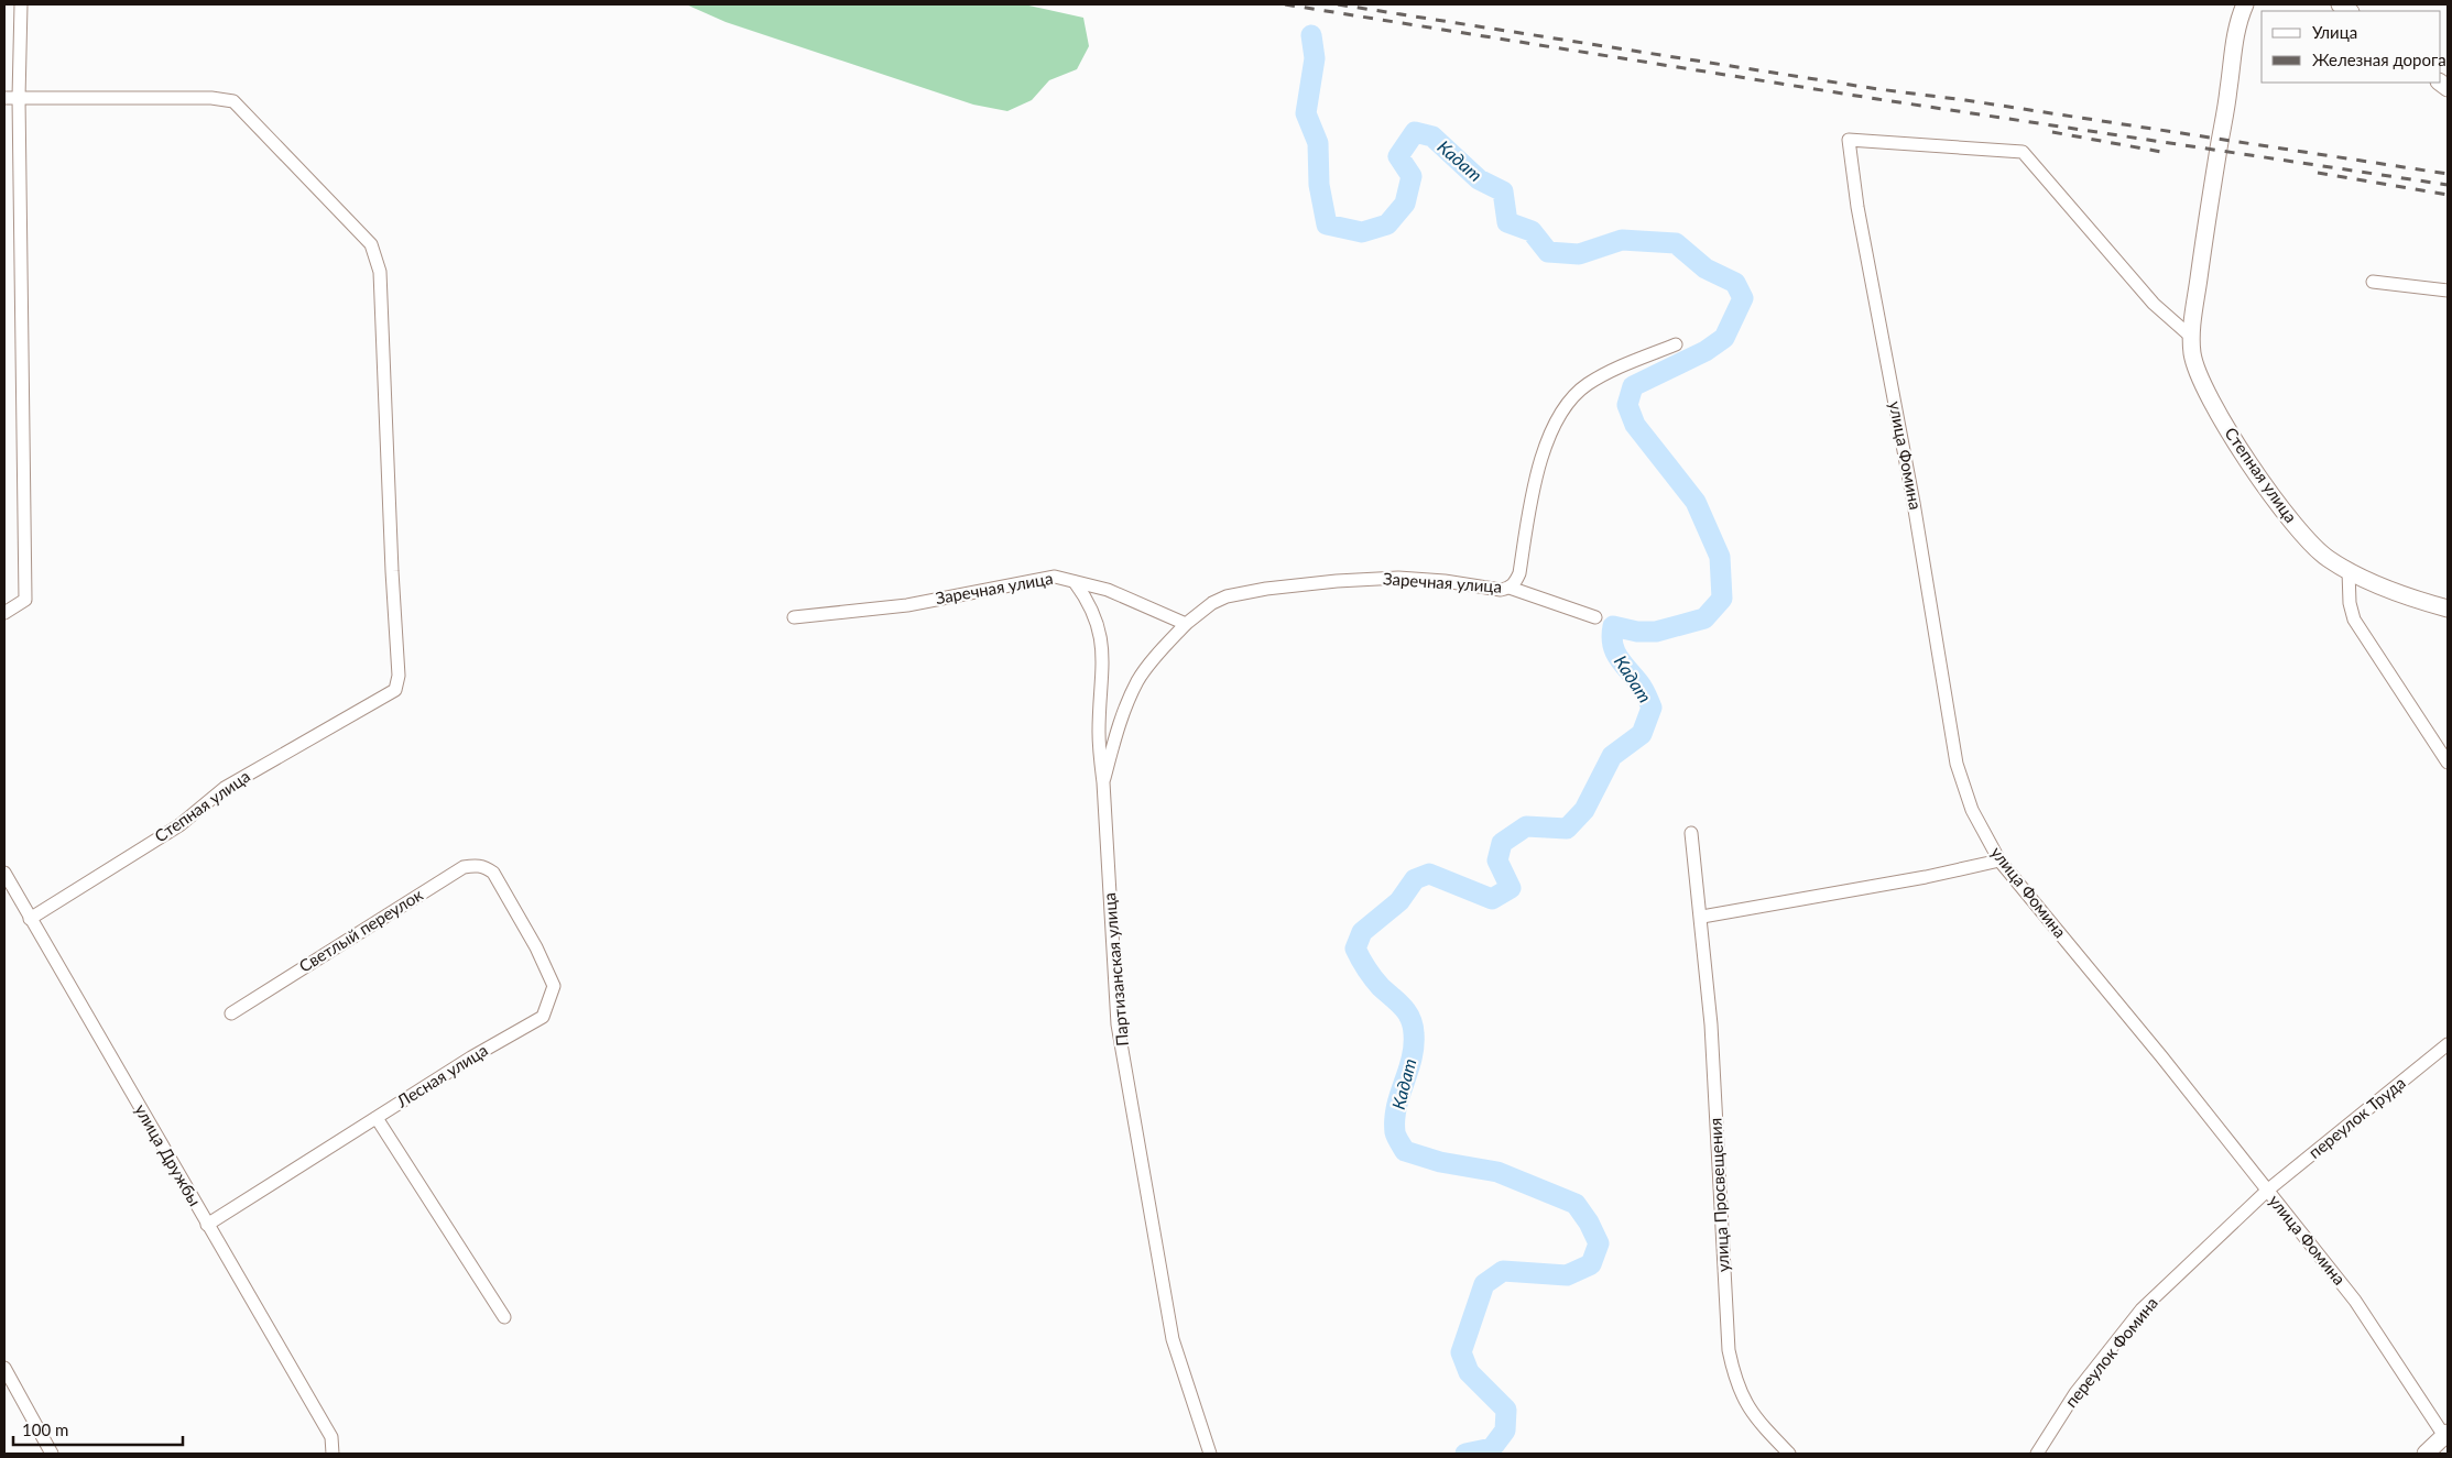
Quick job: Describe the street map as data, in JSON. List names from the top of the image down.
{
  "streets": {
    "street": [
      "улица Фомина",
      "Степная улица",
      "Заречная улица",
      "Светлый переулок",
      "Партизанская улица",
      "Лесная улица",
      "переулок Труда",
      "улица Дружбы",
      "улица Просвещения",
      "переулок Фомина"
    ]
  },
  "crossings": [
    ["улица Фомина", "Степная улица"],
    ["улица Фомина", "переулок Труда"],
    ["улица Фомина", "переулок Фомина"],
    ["Степная улица", "улица Дружбы"],
    ["Заречная улица", "Партизанская улица"],
    ["Светлый переулок", "Лесная улица"],
    ["Лесная улица", "улица Дружбы"],
    ["переулок Труда", "переулок Фомина"]
  ],
  "water": ["Кадат"],
  "legend": ["Улица", "Железная дорога"],
  "scale_bar": "100 m"
}
